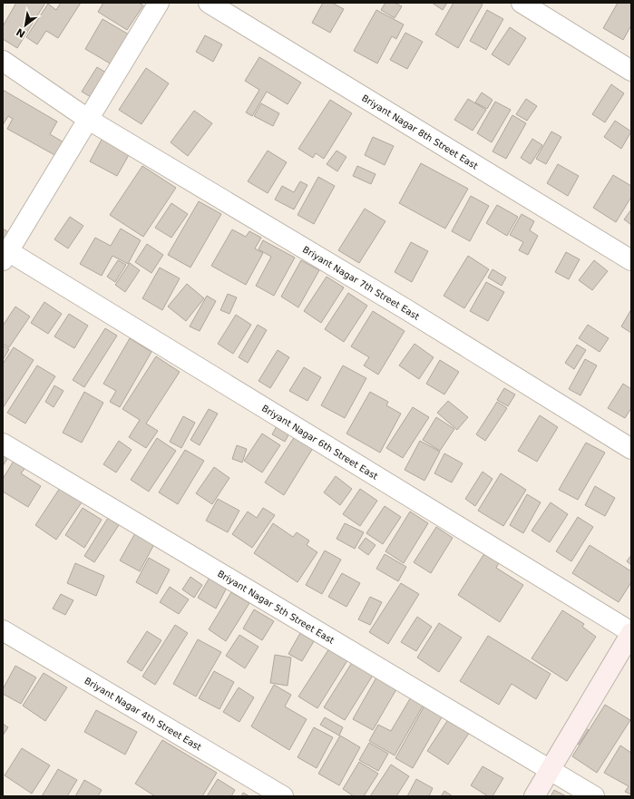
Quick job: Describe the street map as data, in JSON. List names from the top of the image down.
{
  "streets": {
    "street": [
      "Briyant Nagar 8th Street East",
      "Briyant Nagar 7th Street East",
      "Briyant Nagar 6th Street East",
      "Briyant Nagar 5th Street East",
      "Briyant Nagar 4th Street East"
    ]
  },
  "north": "bottom left"
}
